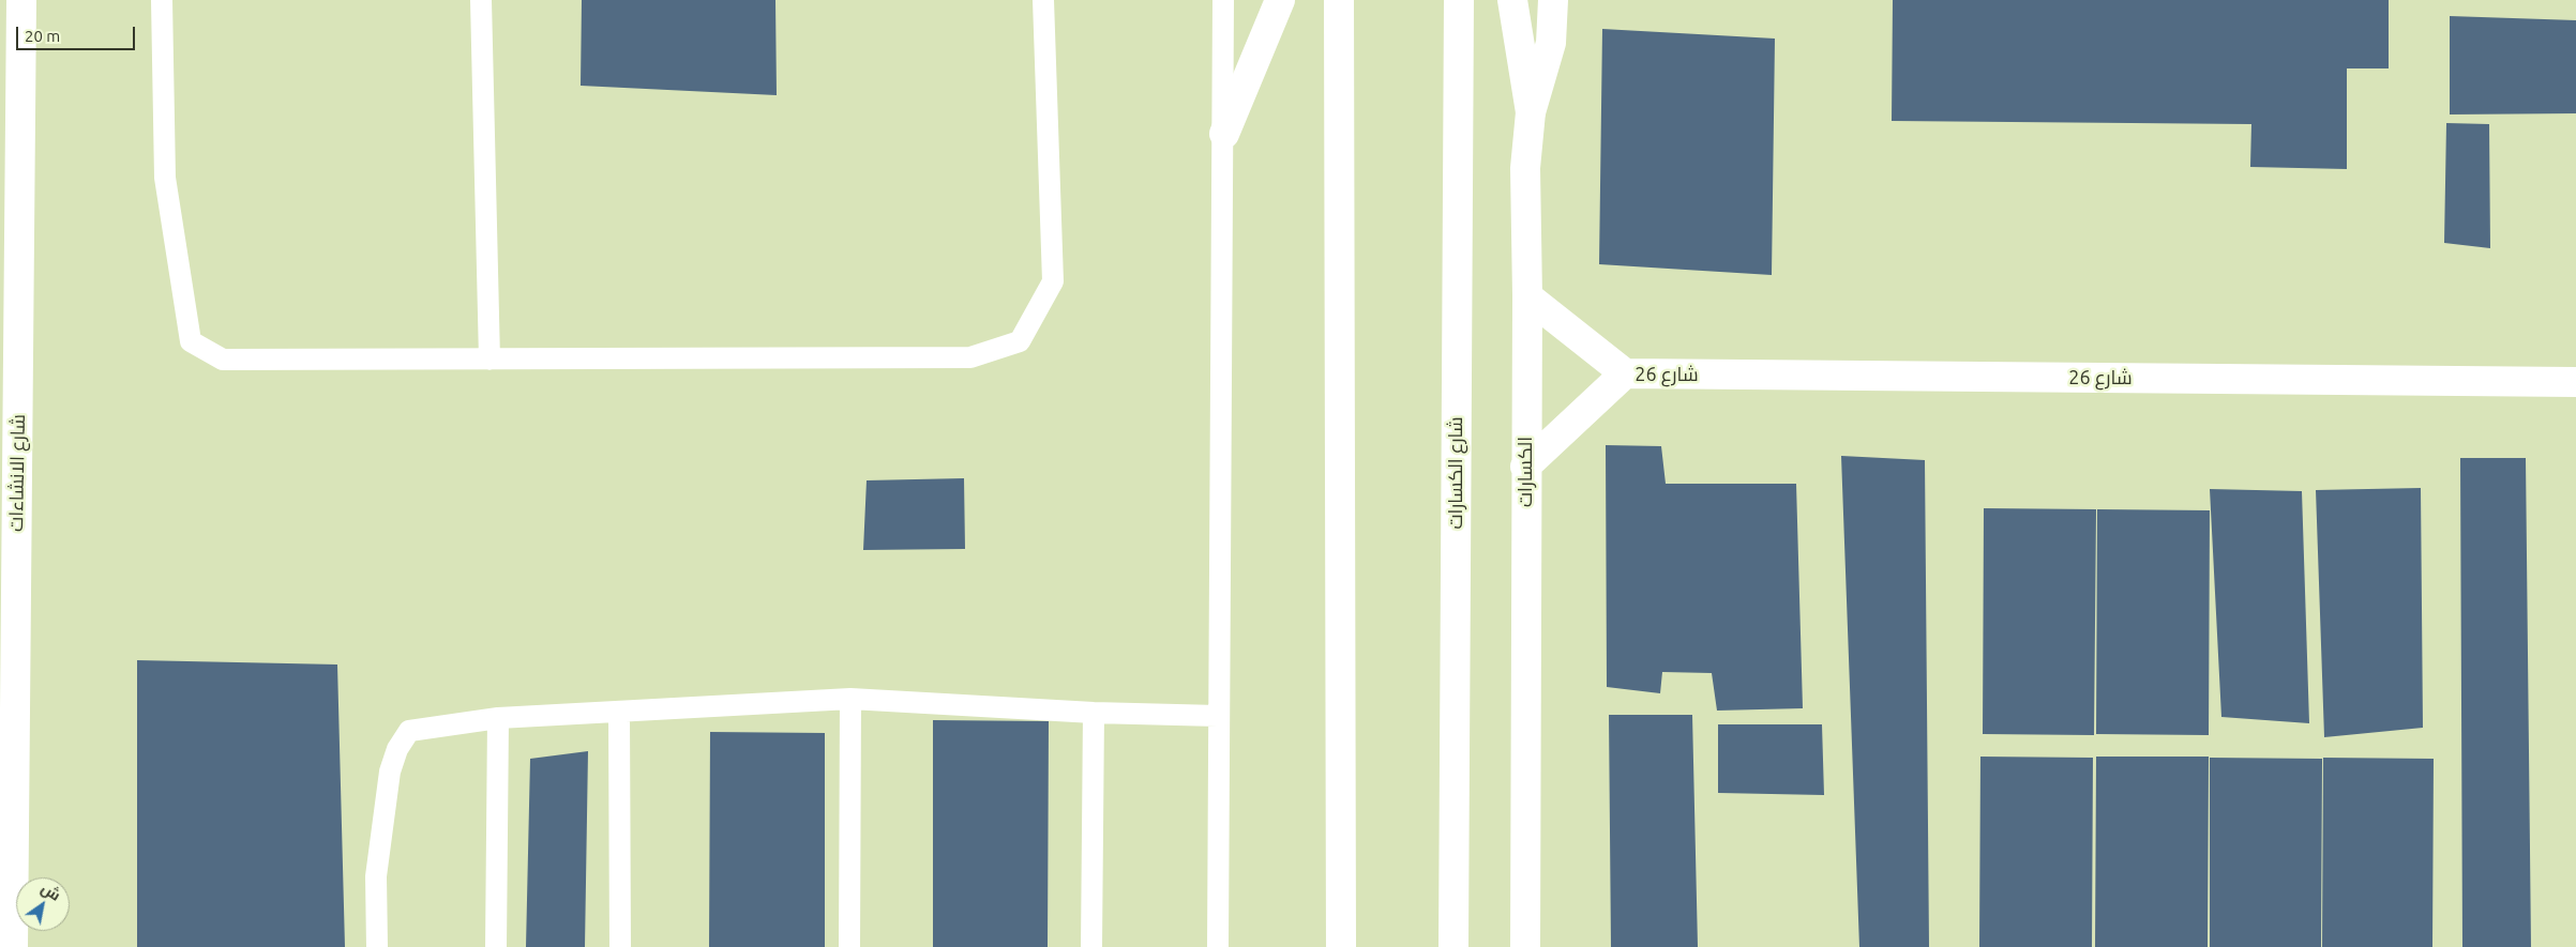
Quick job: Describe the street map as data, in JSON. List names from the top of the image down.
{
  "streets": {
    "street": [
      "شارع 26",
      "الكسارات",
      "شارع الانشاءات",
      "شارع الكسارات"
    ]
  },
  "crossings": [
    ["شارع 26", "الكسارات"]
  ],
  "scale_bar": "20 m",
  "north": "top right"
}
